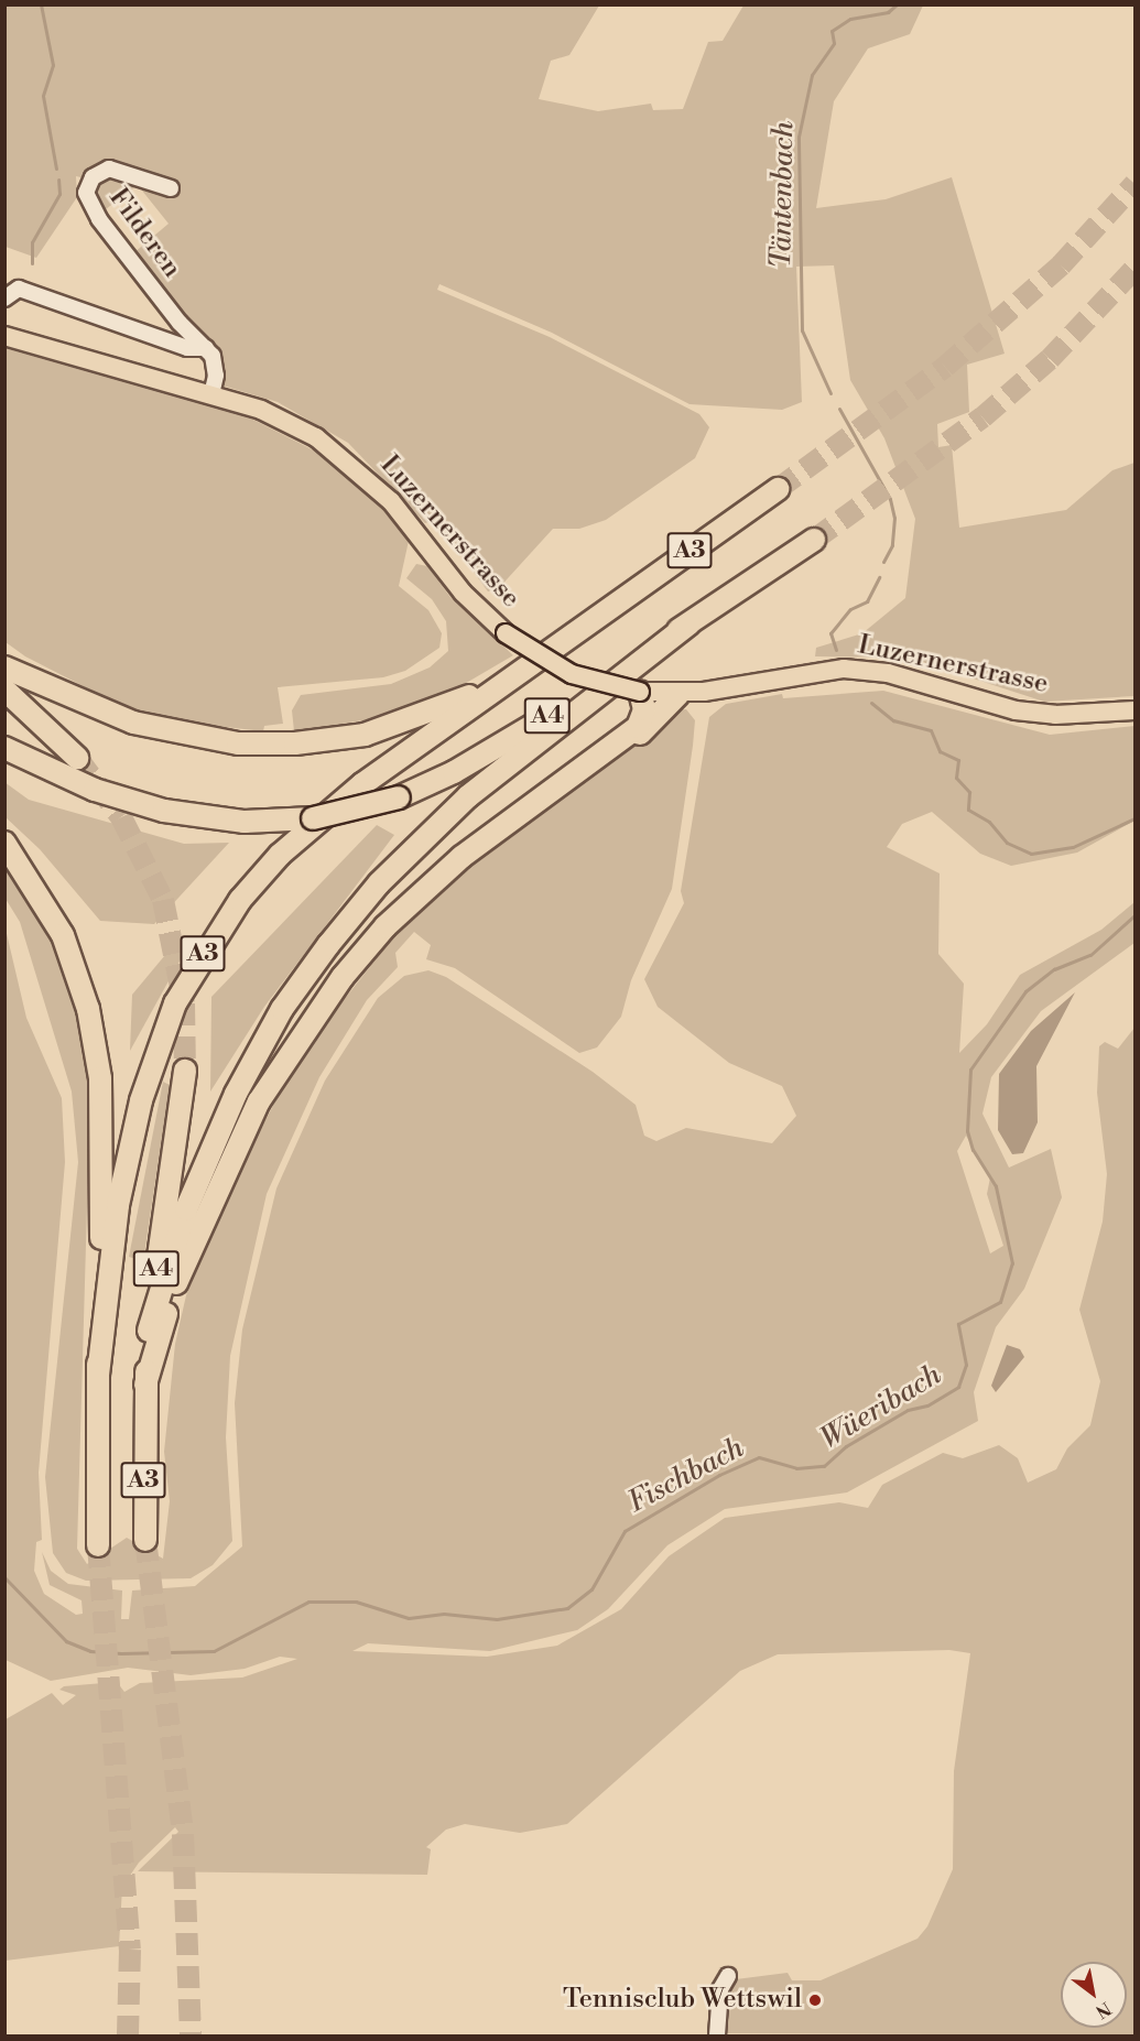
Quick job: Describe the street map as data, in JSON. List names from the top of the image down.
{
  "streets": {
    "highway": ["A3", "A4"],
    "main road": ["Luzernerstrasse"],
    "street": ["Filderen"]
  },
  "crossings": [
    ["A3", "A4"]
  ],
  "water": ["Täntenbach", "Wüeribach", "Fischbach"],
  "places": ["Tennisclub Wettswil"],
  "north": "bottom right"
}
